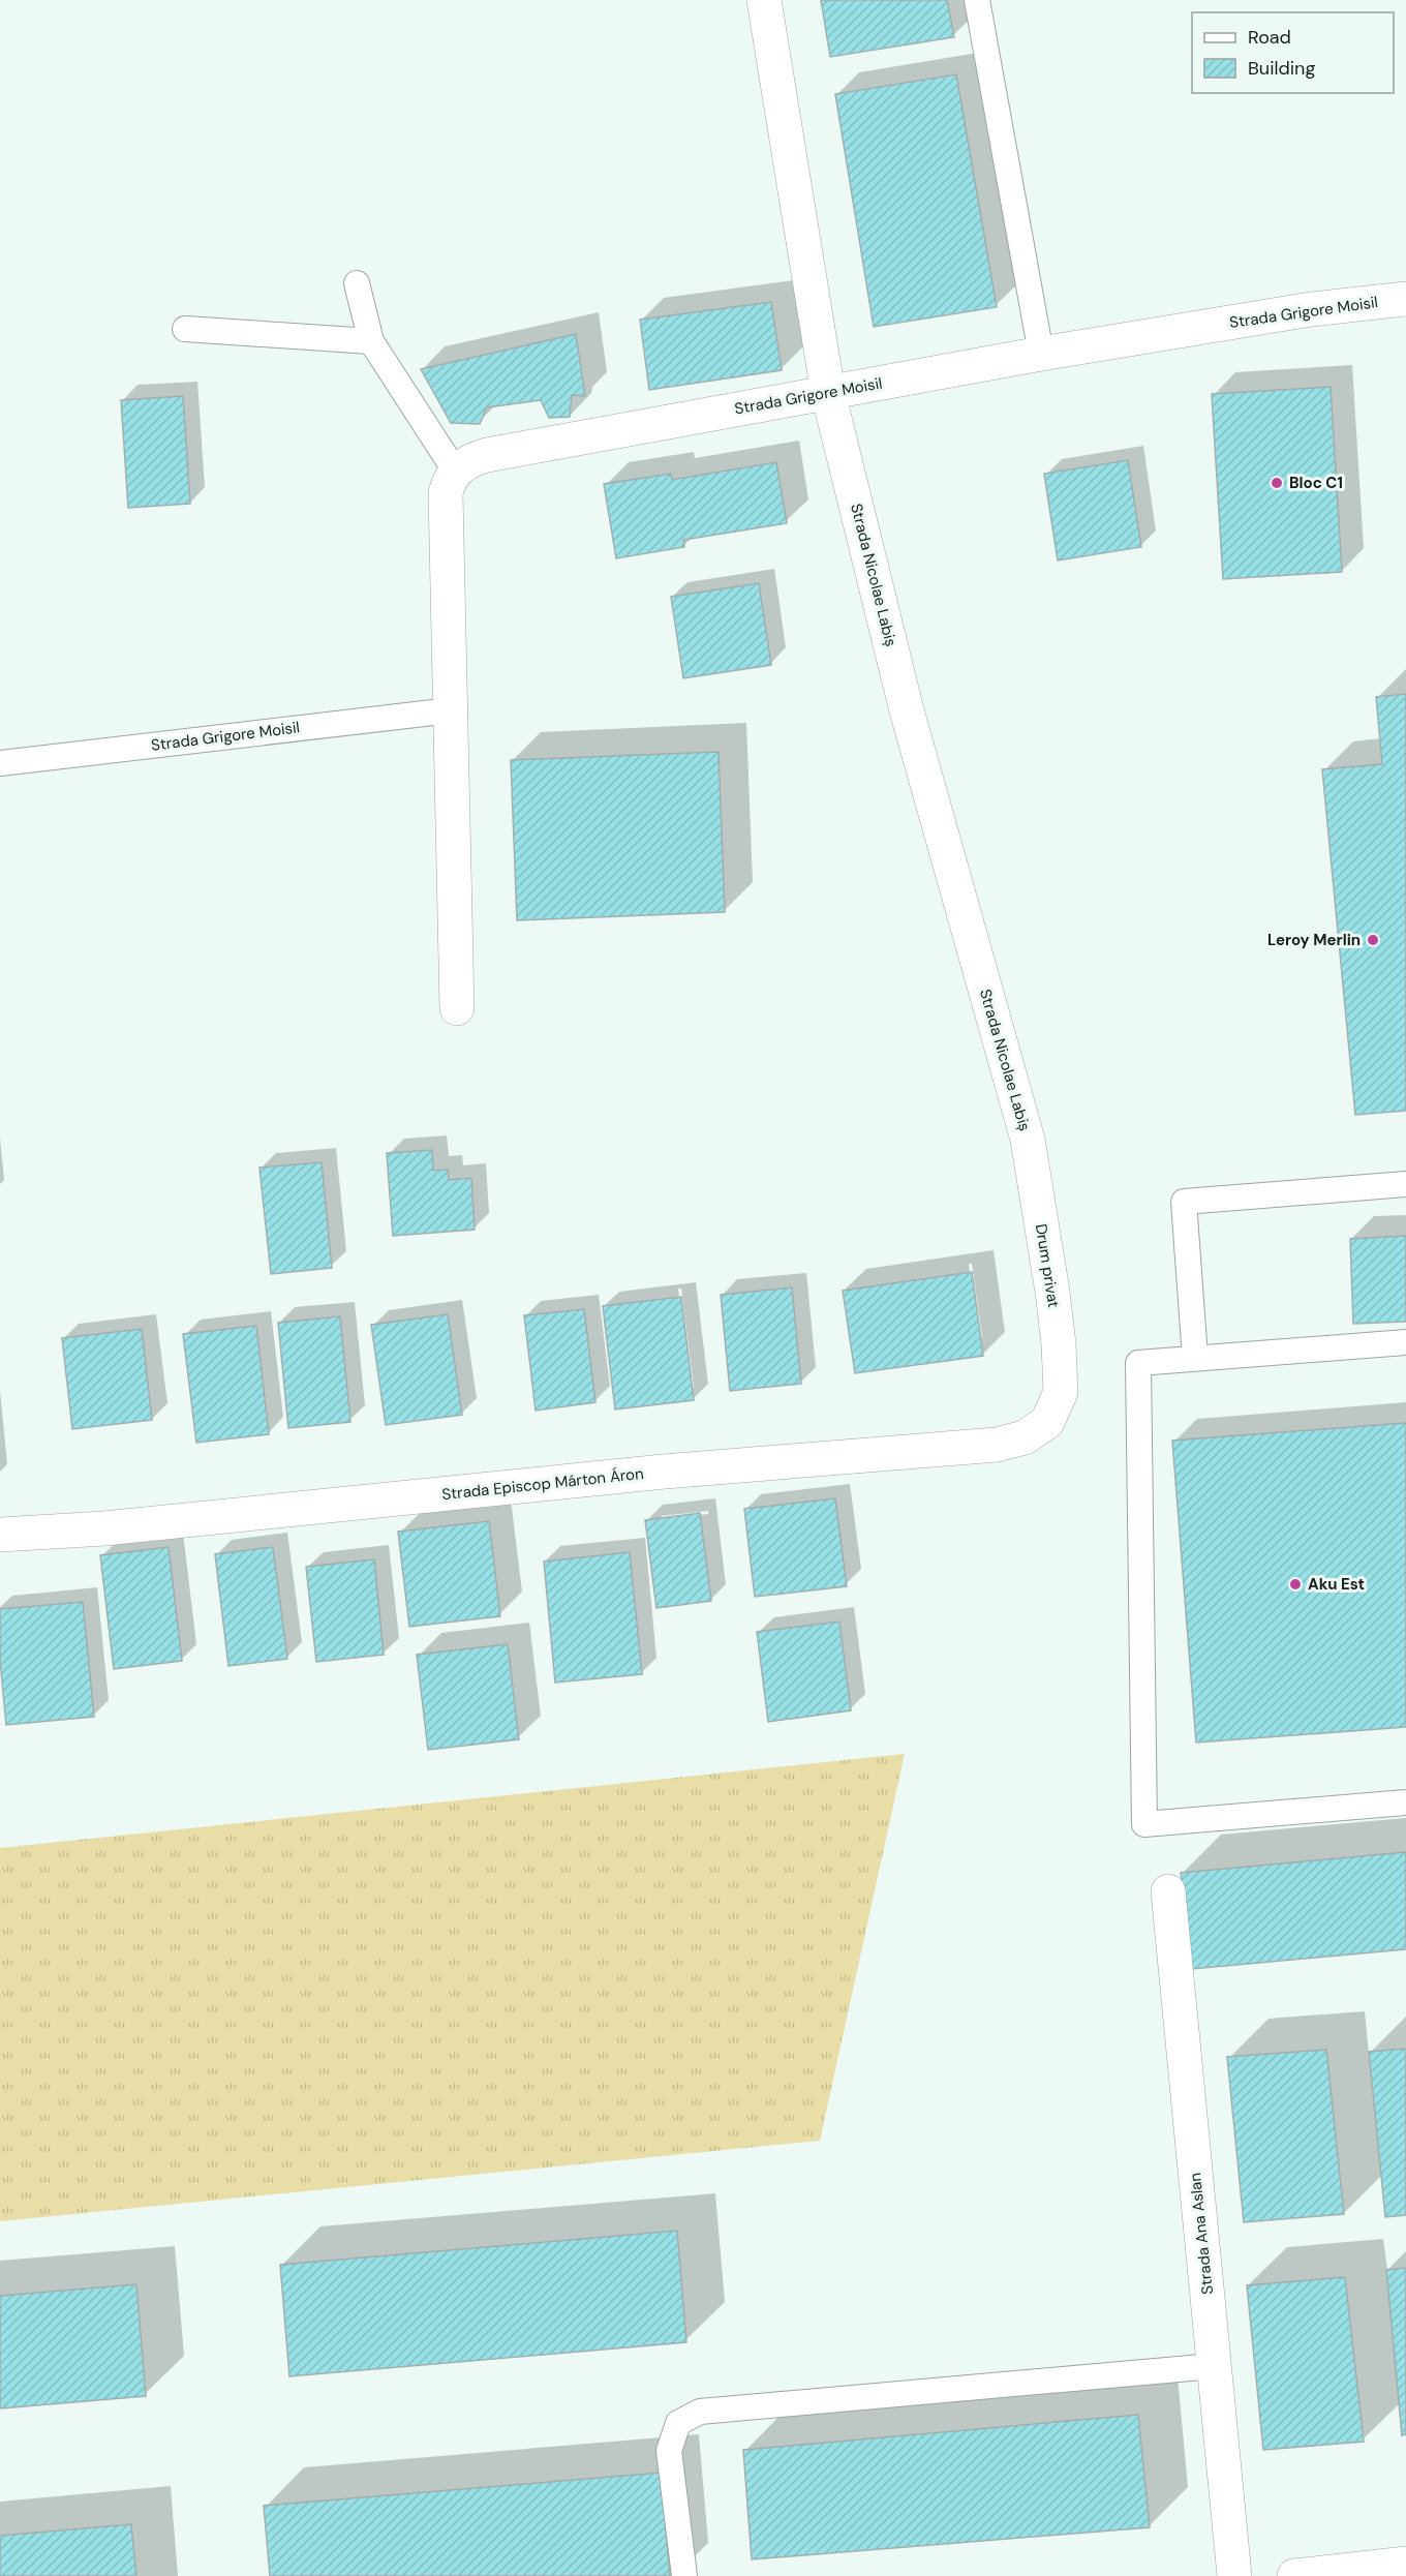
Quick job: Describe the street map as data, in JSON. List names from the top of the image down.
{
  "streets": {
    "street": [
      "Strada Grigore Moisil",
      "Strada Nicolae Labiș",
      "Drum privat",
      "Strada Episcop Márton Áron",
      "Strada Ana Aslan"
    ]
  },
  "crossings": [
    ["Strada Grigore Moisil", "Strada Nicolae Labiș"],
    ["Strada Nicolae Labiș", "Drum privat"],
    ["Drum privat", "Strada Episcop Márton Áron"]
  ],
  "places": ["Bloc C1", "Leroy Merlin", "Aku Est"],
  "legend": ["Road", "Building"]
}
